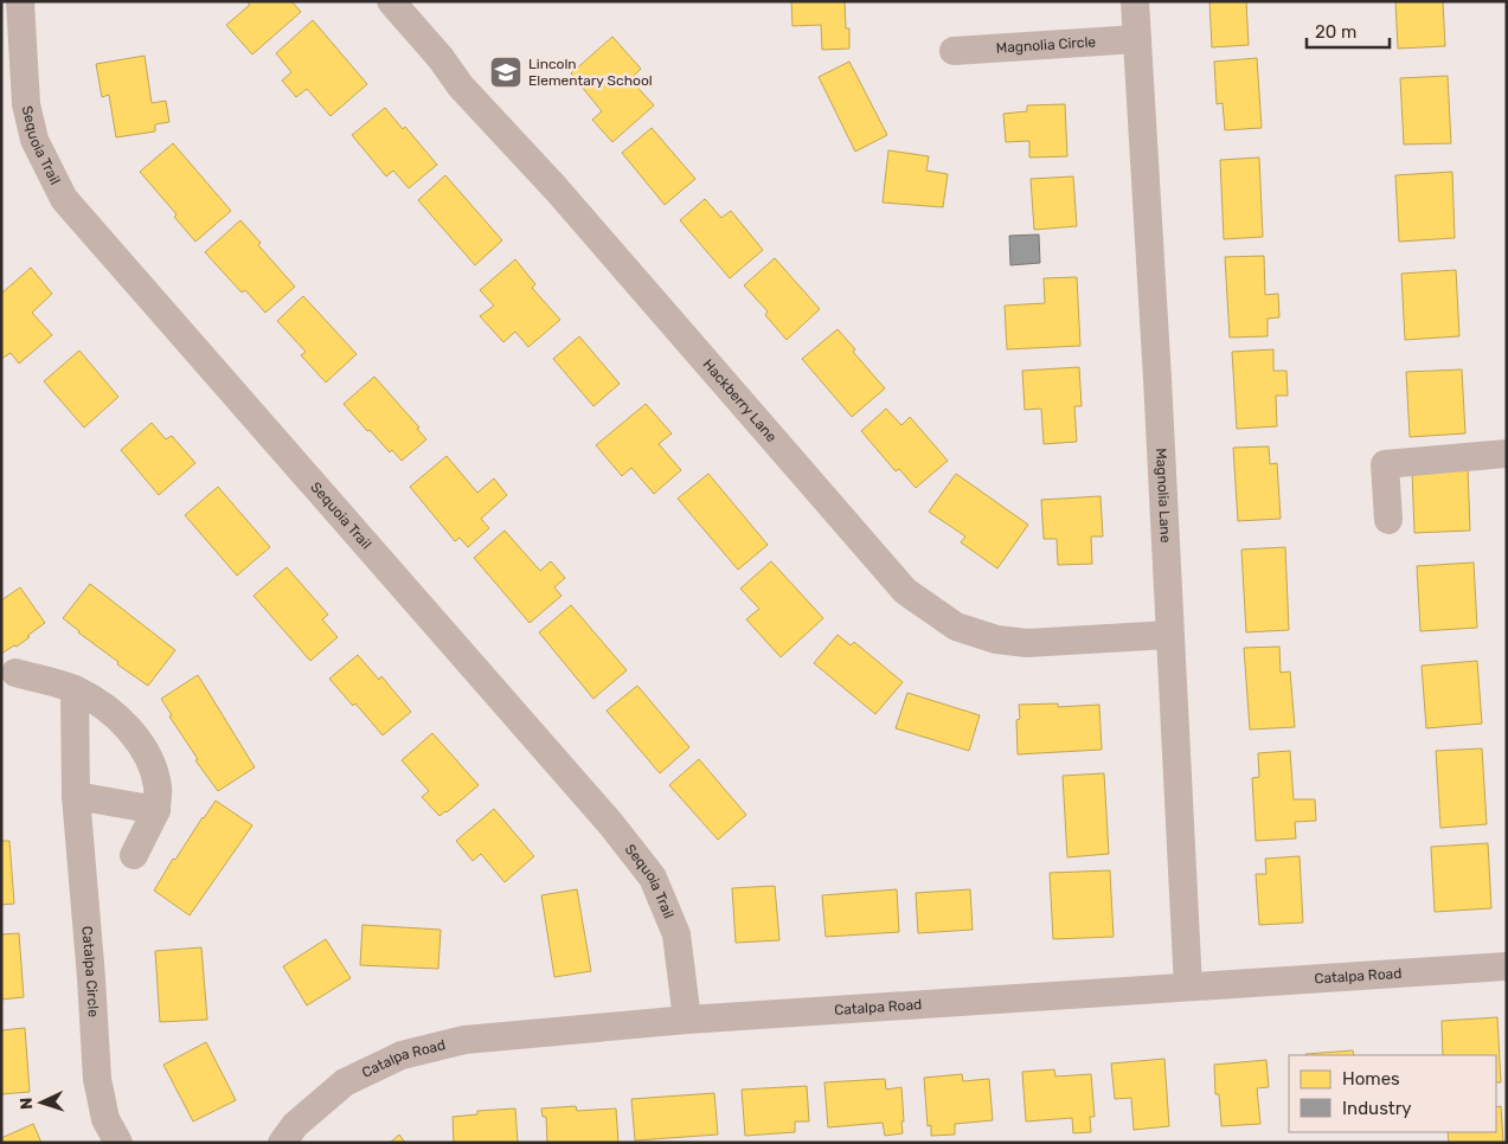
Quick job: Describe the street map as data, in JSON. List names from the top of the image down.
{
  "streets": {
    "street": [
      "Magnolia Circle",
      "Sequoia Trail",
      "Hackberry Lane",
      "Magnolia Lane",
      "Catalpa Circle",
      "Catalpa Road"
    ]
  },
  "crossings": [
    ["Magnolia Circle", "Magnolia Lane"],
    ["Sequoia Trail", "Catalpa Road"],
    ["Hackberry Lane", "Magnolia Lane"],
    ["Magnolia Lane", "Catalpa Road"]
  ],
  "places": {
    "school or university": ["Lincoln Elementary School"]
  },
  "legend": ["Homes", "Industry"],
  "scale_bar": "20 m",
  "north": "left"
}
